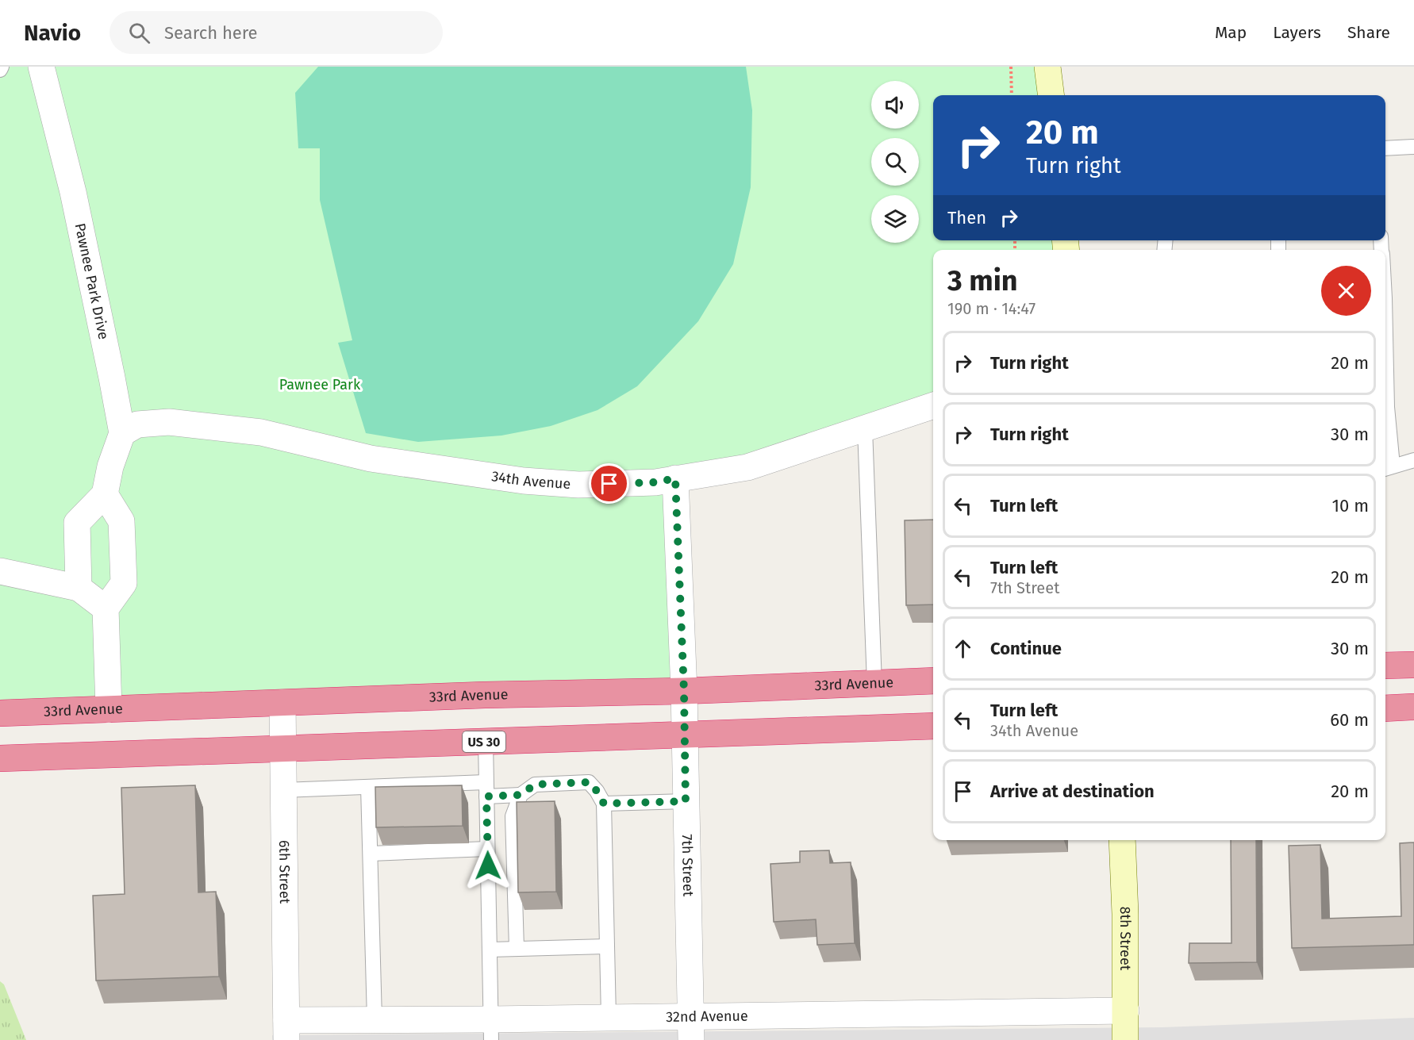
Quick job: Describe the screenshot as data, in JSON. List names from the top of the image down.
{
  "streets": {
    "highway": ["33rd Avenue", "US 30"],
    "main road": ["8th Street"],
    "street": [
      "Pawnee Park Drive",
      "34th Avenue",
      "7th Street",
      "6th Street",
      "32nd Avenue"
    ]
  },
  "crossings": [
    ["Pawnee Park Drive", "34th Avenue"],
    ["34th Avenue", "7th Street"],
    ["33rd Avenue", "7th Street"],
    ["33rd Avenue", "6th Street"],
    ["US 30", "7th Street"],
    ["US 30", "6th Street"],
    ["7th Street", "32nd Avenue"],
    ["6th Street", "32nd Avenue"],
    ["8th Street", "32nd Avenue"]
  ],
  "parks": ["Pawnee Park"],
  "page": {
    "header": "Navio",
    "search": "Search here",
    "nav": ["Map", "Layers", "Share"],
    "turn": ["20 m", "Turn right"],
    "then": "Then",
    "heading": ["3 min", "190 m · 14:47"],
    "list": [
      {
        "name": "Turn right",
        "value": "20 m"
      },
      {
        "name": "Turn right",
        "value": "30 m"
      },
      {
        "name": "Turn left",
        "value": "10 m"
      },
      {
        "name": "Turn left",
        "note": "7th Street",
        "value": "20 m"
      },
      {
        "name": "Continue",
        "value": "30 m"
      },
      {
        "name": "Turn left",
        "note": "34th Avenue",
        "value": "60 m"
      },
      {
        "name": "Arrive at destination",
        "value": "20 m"
      }
    ]
  }
}
